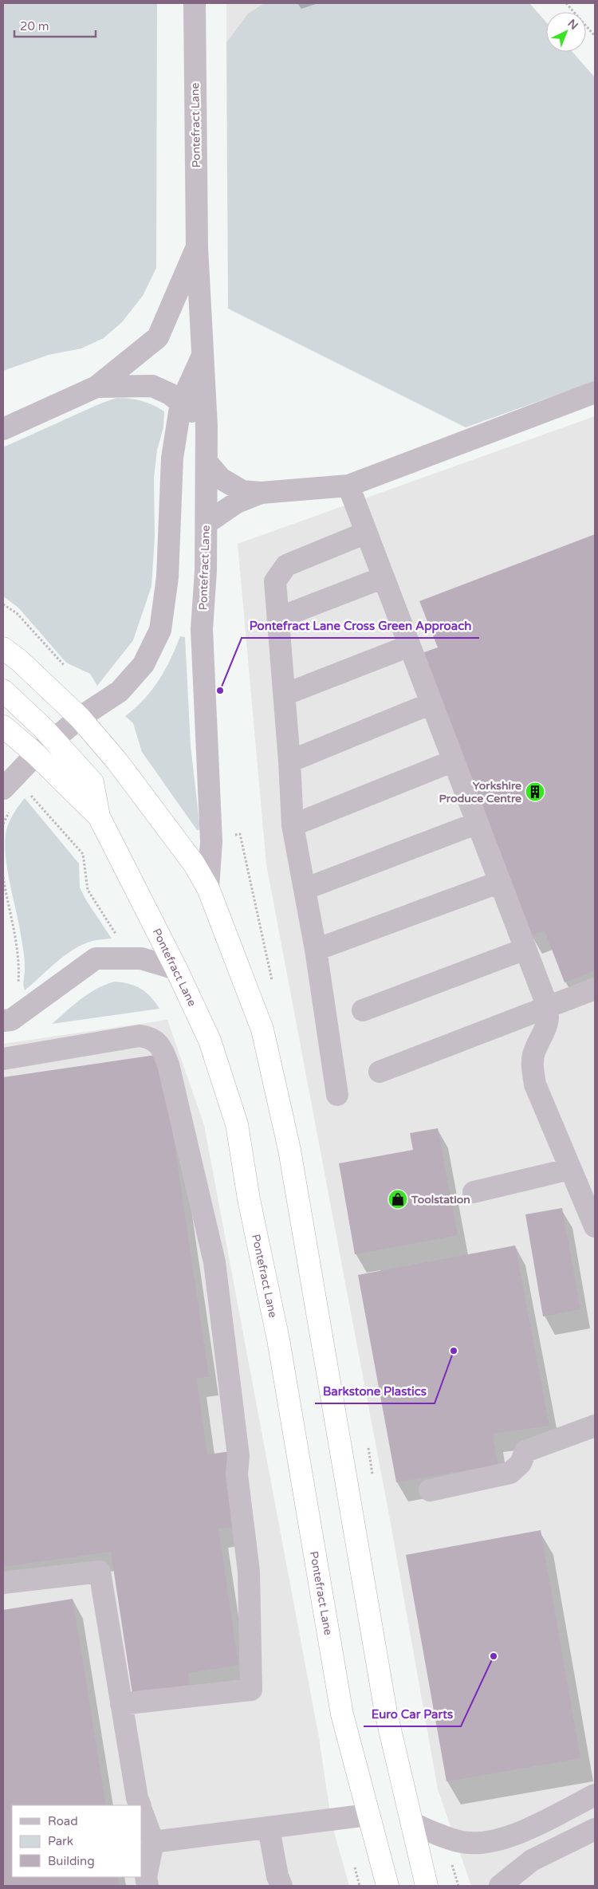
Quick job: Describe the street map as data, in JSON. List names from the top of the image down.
{
  "streets": {
    "highway": ["Pontefract Lane"]
  },
  "places": {
    "other": ["Pontefract Lane Cross Green Approach", "Barkstone Plastics", "Euro Car Parts"],
    "building": ["Yorkshire Produce Centre"],
    "shop": ["Toolstation"]
  },
  "legend": ["Road", "Park", "Building"],
  "scale_bar": "20 m",
  "north": "top right"
}
